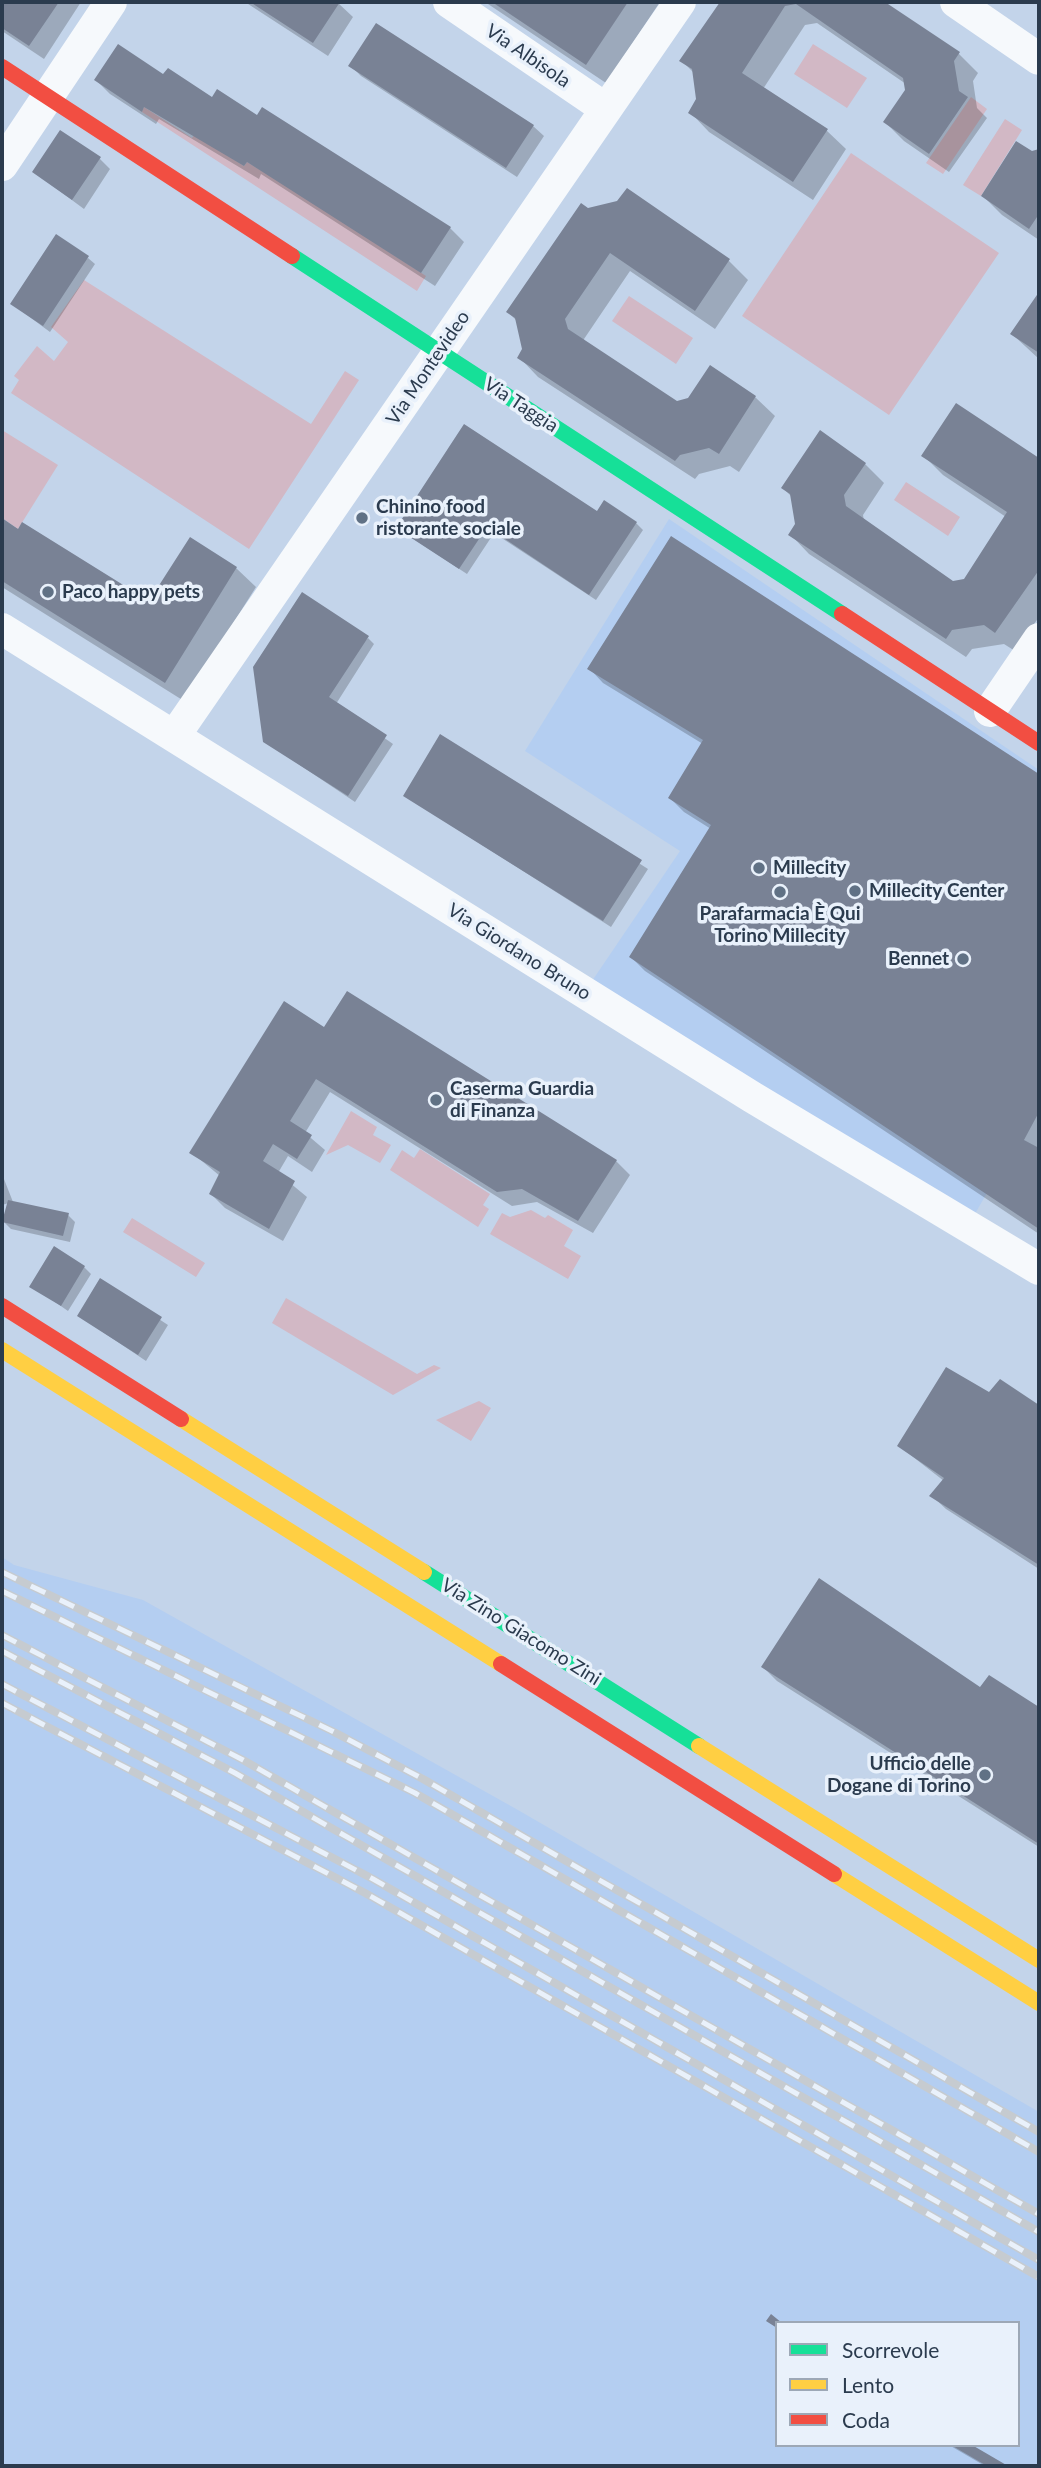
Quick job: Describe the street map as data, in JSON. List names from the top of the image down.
{
  "streets": {
    "street": [
      "Via Albisola",
      "Via Montevideo",
      "Via Taggia",
      "Via Giordano Bruno",
      "Via Zino Giacomo Zini"
    ]
  },
  "crossings": [
    ["Via Albisola", "Via Montevideo"],
    ["Via Montevideo", "Via Taggia"],
    ["Via Montevideo", "Via Giordano Bruno"]
  ],
  "places": [
    "Chinino food ristorante sociale",
    "Paco happy pets",
    "Millecity",
    "Millecity Center",
    "Parafarmacia È Qui Torino Millecity",
    "Bennet",
    "Caserma Guardia di Finanza",
    "Ufficio delle Dogane di Torino"
  ],
  "legend": ["Scorrevole", "Lento", "Coda"]
}
